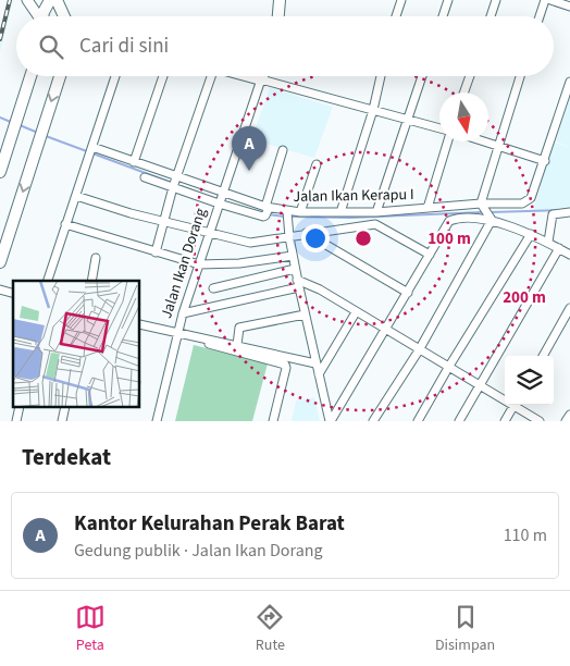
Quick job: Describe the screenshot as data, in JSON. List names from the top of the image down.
{
  "streets": {
    "highway": ["Jalan Ikan Dorang"],
    "street": ["Jalan Ikan Kerapu I"]
  },
  "crossings": [
    ["Jalan Ikan Kerapu I", "Jalan Ikan Dorang"]
  ],
  "north": "bottom",
  "page": {
    "search": "Cari di sini",
    "pins": "A",
    "heading": "Terdekat",
    "list": [
      {
        "mark": "A",
        "name": "Kantor Kelurahan Perak Barat",
        "note": "Gedung publik · Jalan Ikan Dorang",
        "value": "110 m"
      }
    ],
    "nav": ["Peta", "Rute", "Disimpan"]
  },
  "rings": ["100 m", "200 m"]
}
